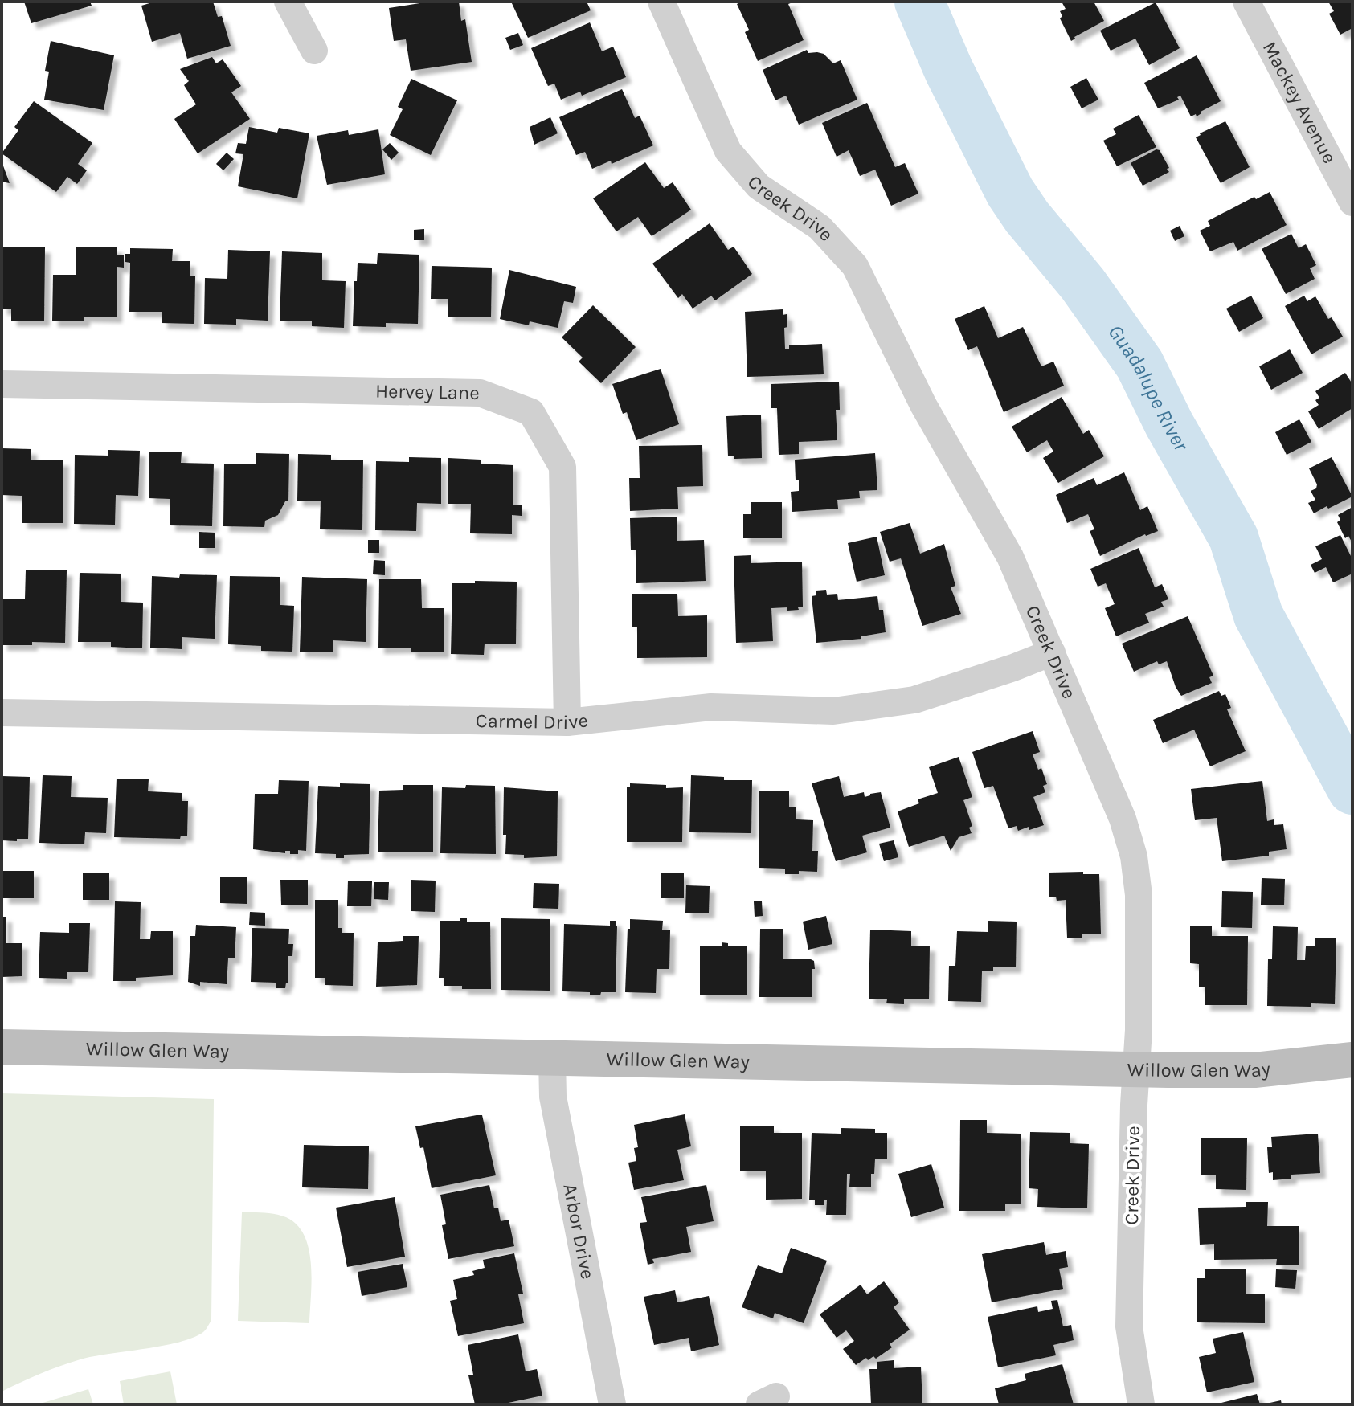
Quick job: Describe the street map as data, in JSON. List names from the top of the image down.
{
  "streets": {
    "street": [
      "Mackey Avenue",
      "Creek Drive",
      "Hervey Lane",
      "Carmel Drive",
      "Willow Glen Way",
      "Arbor Drive"
    ]
  },
  "crossings": [
    ["Creek Drive", "Carmel Drive"],
    ["Creek Drive", "Willow Glen Way"],
    ["Hervey Lane", "Carmel Drive"],
    ["Willow Glen Way", "Arbor Drive"]
  ],
  "water": ["Guadalupe River"]
}
